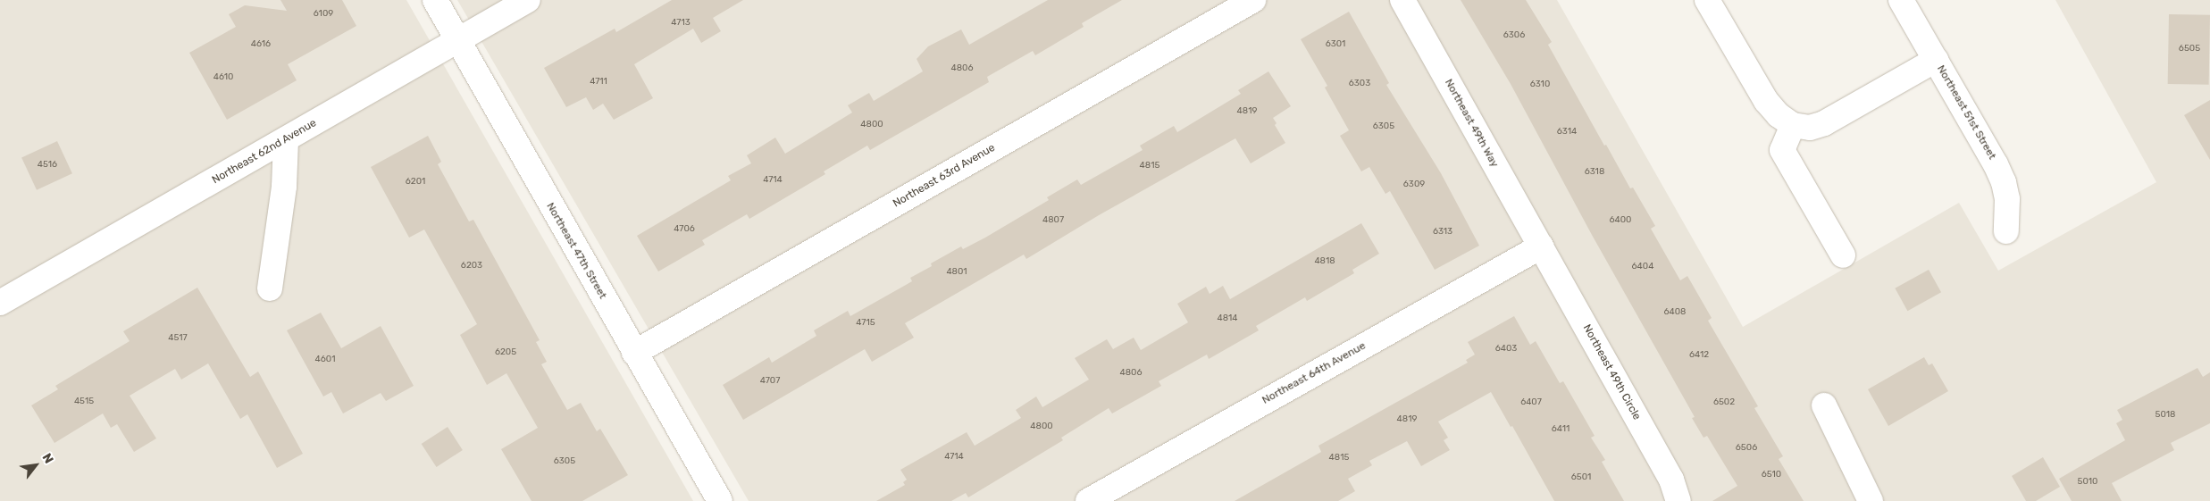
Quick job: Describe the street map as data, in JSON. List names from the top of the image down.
{
  "streets": {
    "street": [
      "Northeast 51st Street",
      "Northeast 49th Way",
      "Northeast 62nd Avenue",
      "Northeast 63rd Avenue",
      "Northeast 47th Street",
      "Northeast 49th Circle",
      "Northeast 64th Avenue"
    ]
  },
  "crossings": [
    ["Northeast 49th Way", "Northeast 49th Circle"],
    ["Northeast 49th Way", "Northeast 64th Avenue"],
    ["Northeast 62nd Avenue", "Northeast 47th Street"],
    ["Northeast 63rd Avenue", "Northeast 47th Street"],
    ["Northeast 49th Circle", "Northeast 64th Avenue"]
  ],
  "house_numbers": [
    "6109",
    "4713",
    "6306",
    "4616",
    "6301",
    "6505",
    "4806",
    "4610",
    "4711",
    "6303",
    "6310",
    "4819",
    "4800",
    "6305",
    "6314",
    "4516",
    "4815",
    "6318",
    "4714",
    "6201",
    "6309",
    "4807",
    "6400",
    "4706",
    "6313",
    "4818",
    "6203",
    "6404",
    "4801",
    "6408",
    "4814",
    "4715",
    "4517",
    "6403",
    "6205",
    "6412",
    "4601",
    "4806",
    "4707",
    "4515",
    "6407",
    "6502",
    "5018",
    "4819",
    "4800",
    "6411",
    "6506",
    "4714",
    "4815",
    "6305",
    "6510",
    "6501",
    "5010"
  ],
  "north": "top right"
}
